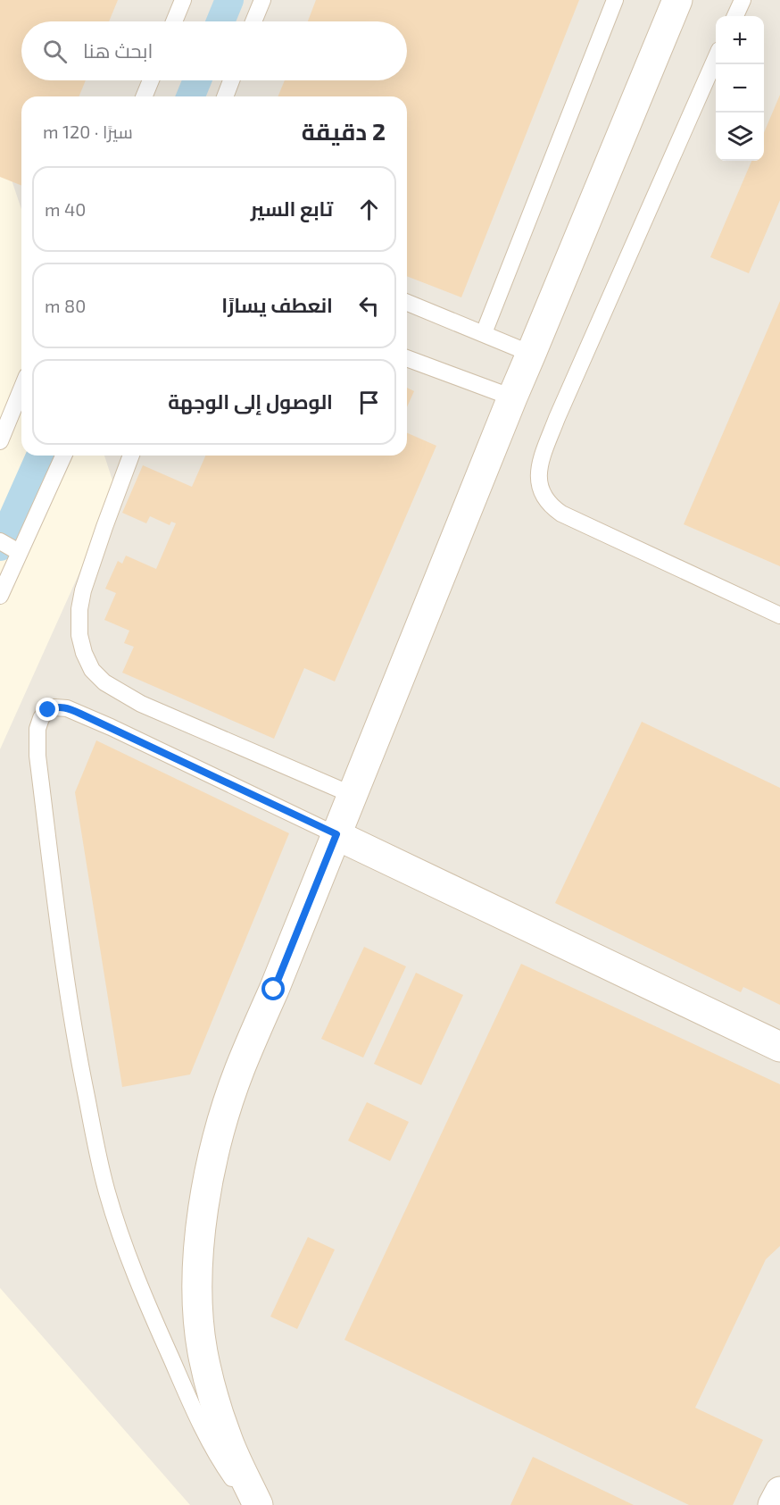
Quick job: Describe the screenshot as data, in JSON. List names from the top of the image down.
{
  "page": {
    "map_buttons": ["+", "−"],
    "search": "ابحث هنا",
    "heading": ["2 دقيقة", "سيرًا · 120 m"],
    "list": [
      ["تابع السير", "40 m"],
      ["انعطف يسارًا", "80 m"],
      "الوصول إلى الوجهة"
    ]
  }
}
